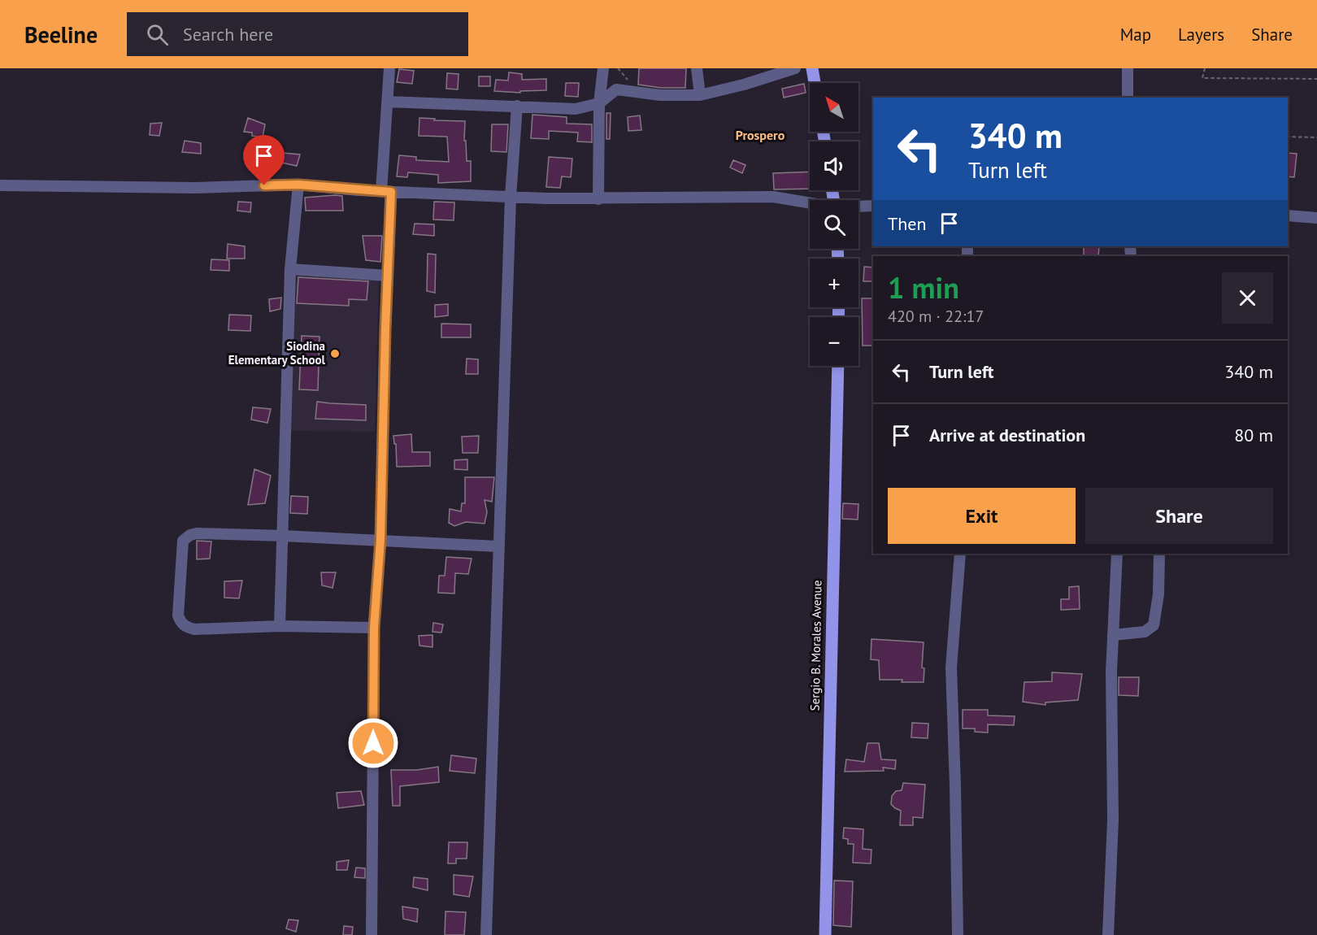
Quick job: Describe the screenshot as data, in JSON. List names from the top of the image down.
{
  "streets": {
    "main road": ["Sergio B. Morales Avenue"]
  },
  "districts": ["Prospero"],
  "places": ["Siodina Elementary School"],
  "north": "top left",
  "page": {
    "header": "Beeline",
    "search": "Search here",
    "nav": ["Map", "Layers", "Share"],
    "map_buttons": ["+", "−"],
    "turn": ["340 m", "Turn left"],
    "then": "Then",
    "heading": ["1 min", "420 m · 22:17"],
    "list": [
      {
        "name": "Turn left",
        "value": "340 m"
      },
      {
        "name": "Arrive at destination",
        "value": "80 m"
      }
    ],
    "buttons": ["Exit", "Share"]
  }
}
